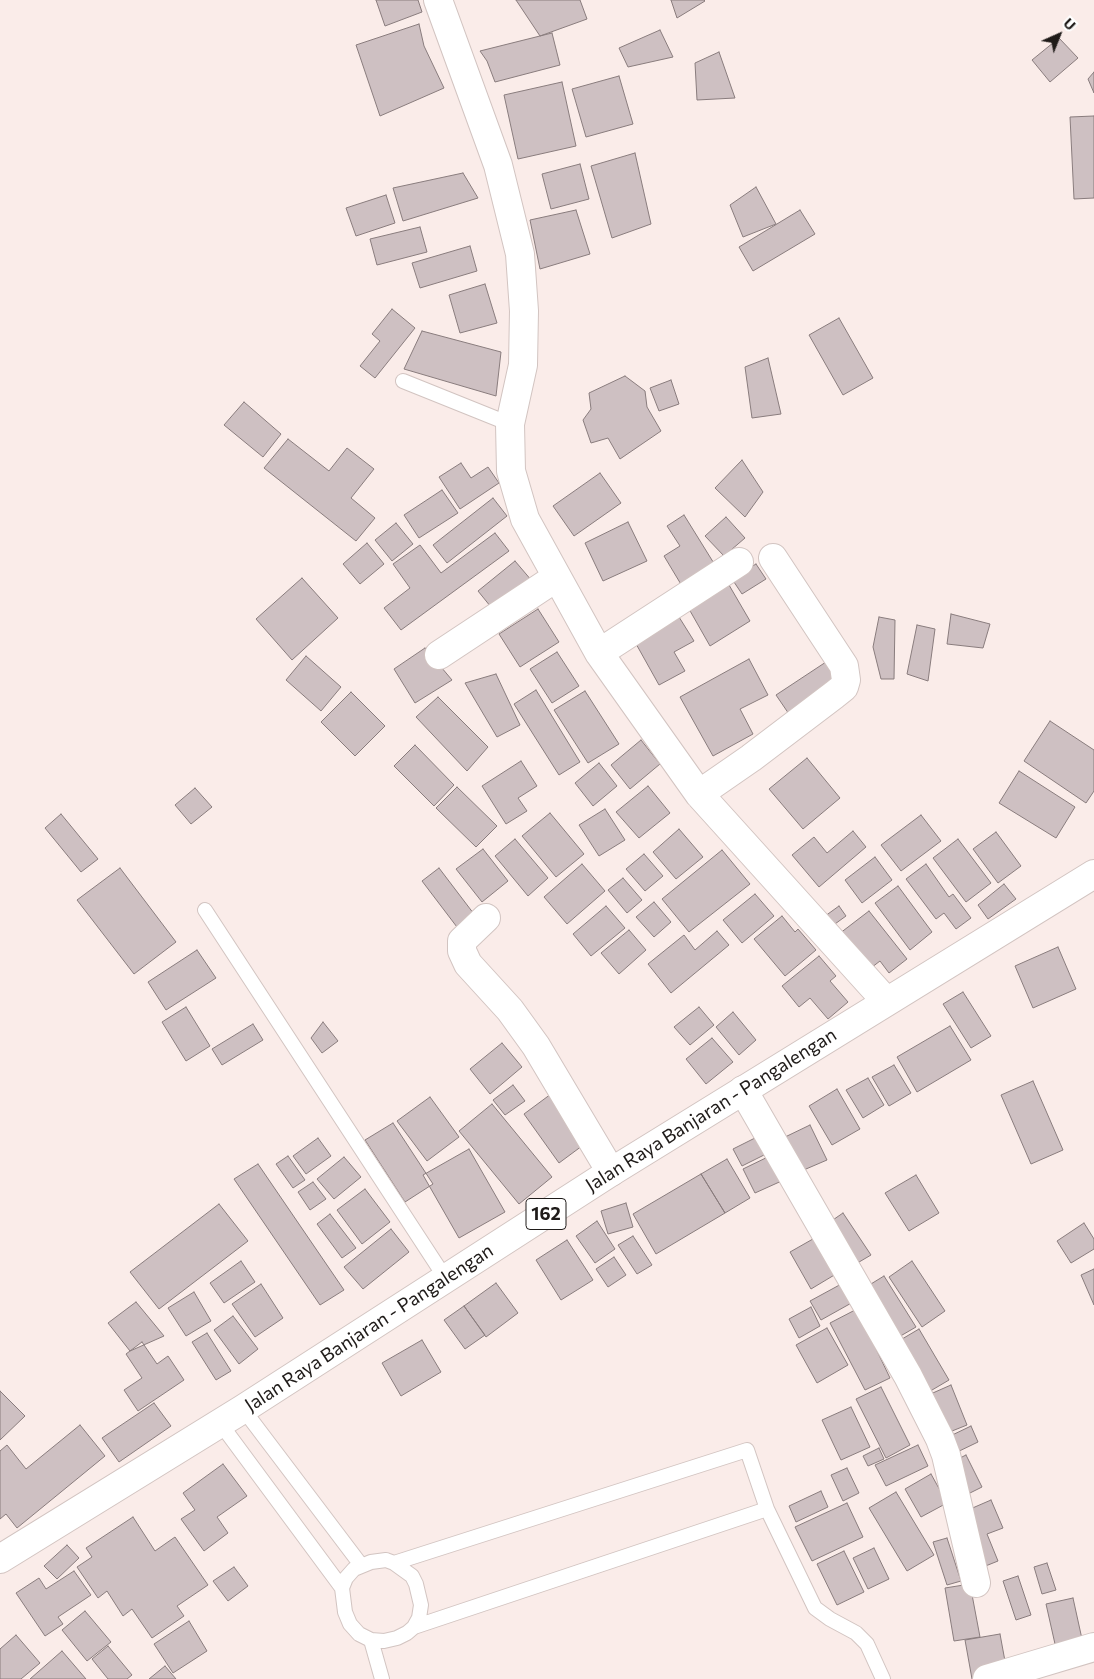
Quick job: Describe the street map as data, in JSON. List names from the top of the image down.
{
  "streets": {
    "street": ["Jalan Raya Banjaran - Pangalengan", "162"]
  },
  "north": "top right"
}
